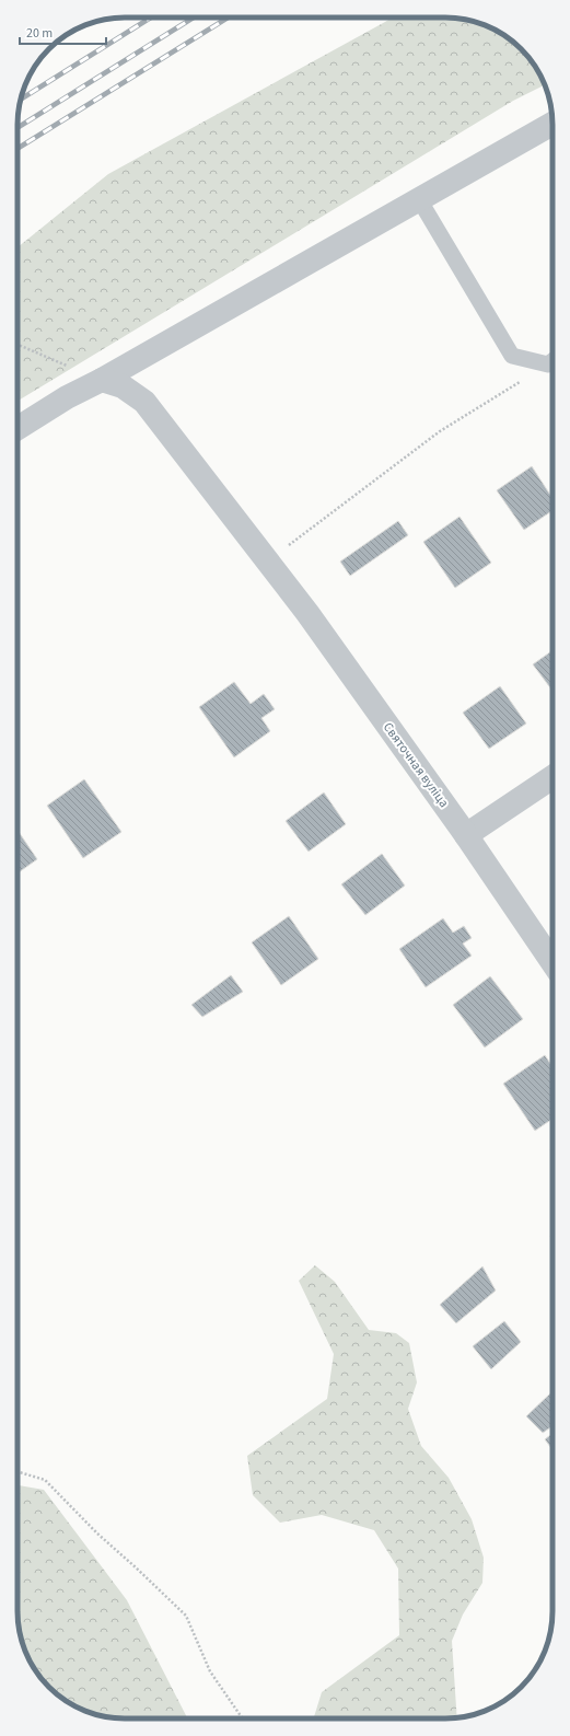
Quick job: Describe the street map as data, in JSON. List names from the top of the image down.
{
  "streets": {
    "street": ["Святочная вуліца"]
  },
  "scale_bar": "20 m"
}
